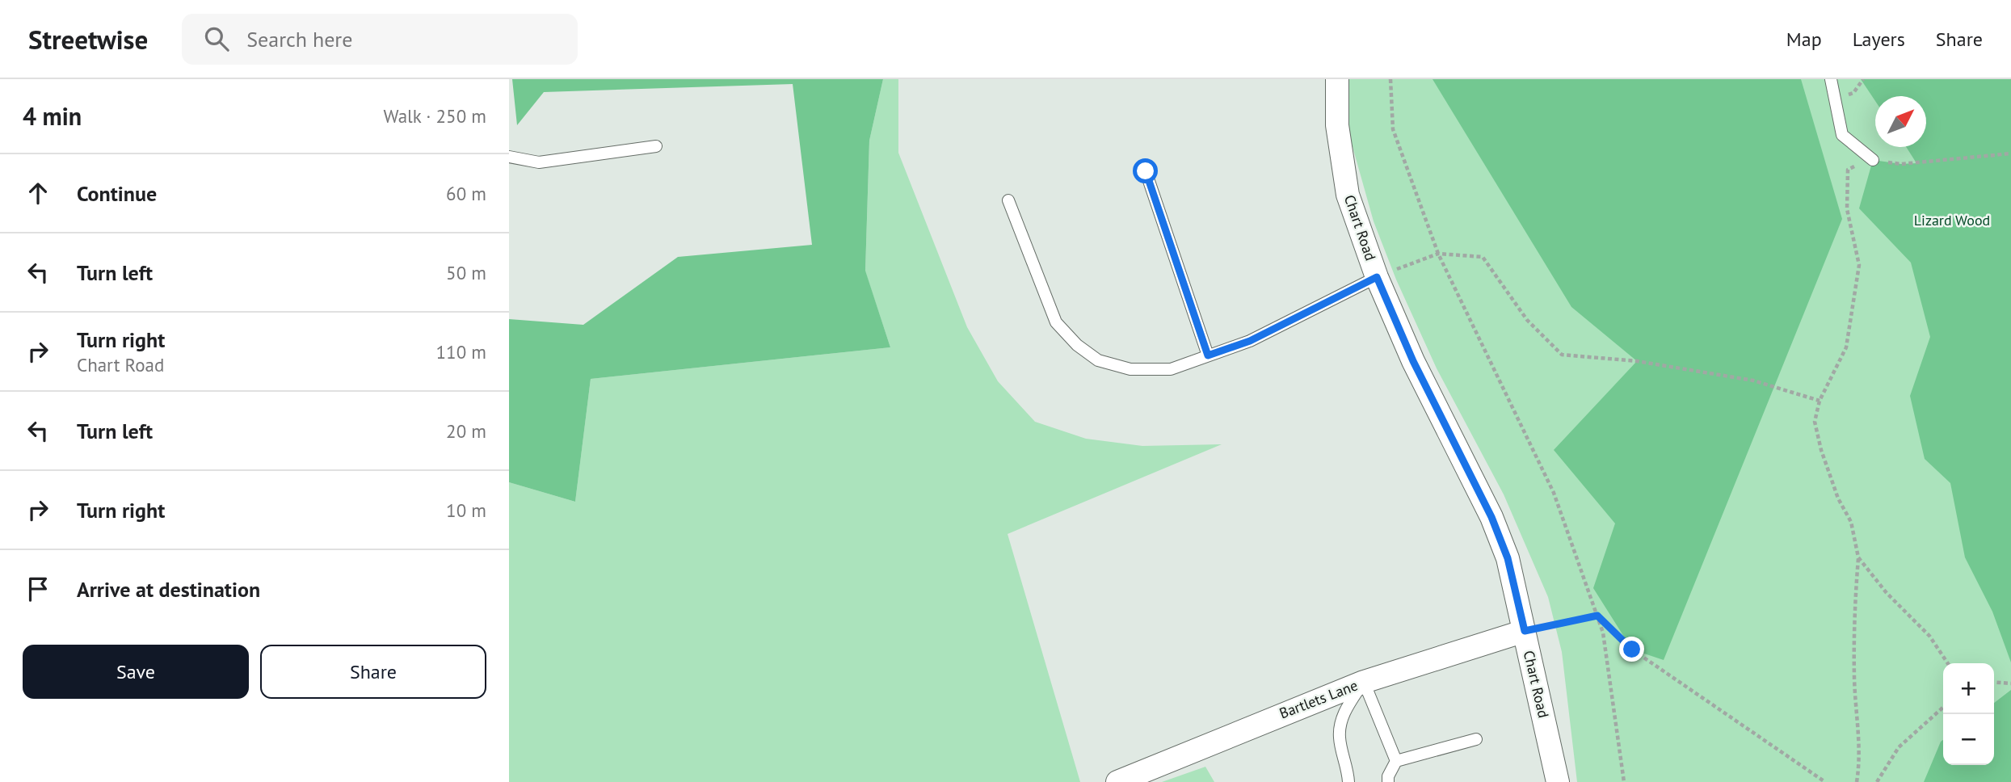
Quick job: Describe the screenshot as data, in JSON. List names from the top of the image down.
{
  "streets": {
    "street": ["Chart Road", "Bartlets Lane"]
  },
  "crossings": [
    ["Chart Road", "Bartlets Lane"]
  ],
  "parks": ["Lizard Wood"],
  "north": "top right",
  "page": {
    "header": "Streetwise",
    "search": "Search here",
    "nav": ["Map", "Layers", "Share"],
    "heading": ["4 min", "Walk · 250 m"],
    "list": [
      ["Continue", "60 m"],
      ["Turn left", "50 m"],
      ["Turn right", "Chart Road", "110 m"],
      ["Turn left", "20 m"],
      ["Turn right", "10 m"],
      "Arrive at destination"
    ],
    "buttons": ["Save", "Share"],
    "map_buttons": ["+", "−"]
  }
}
